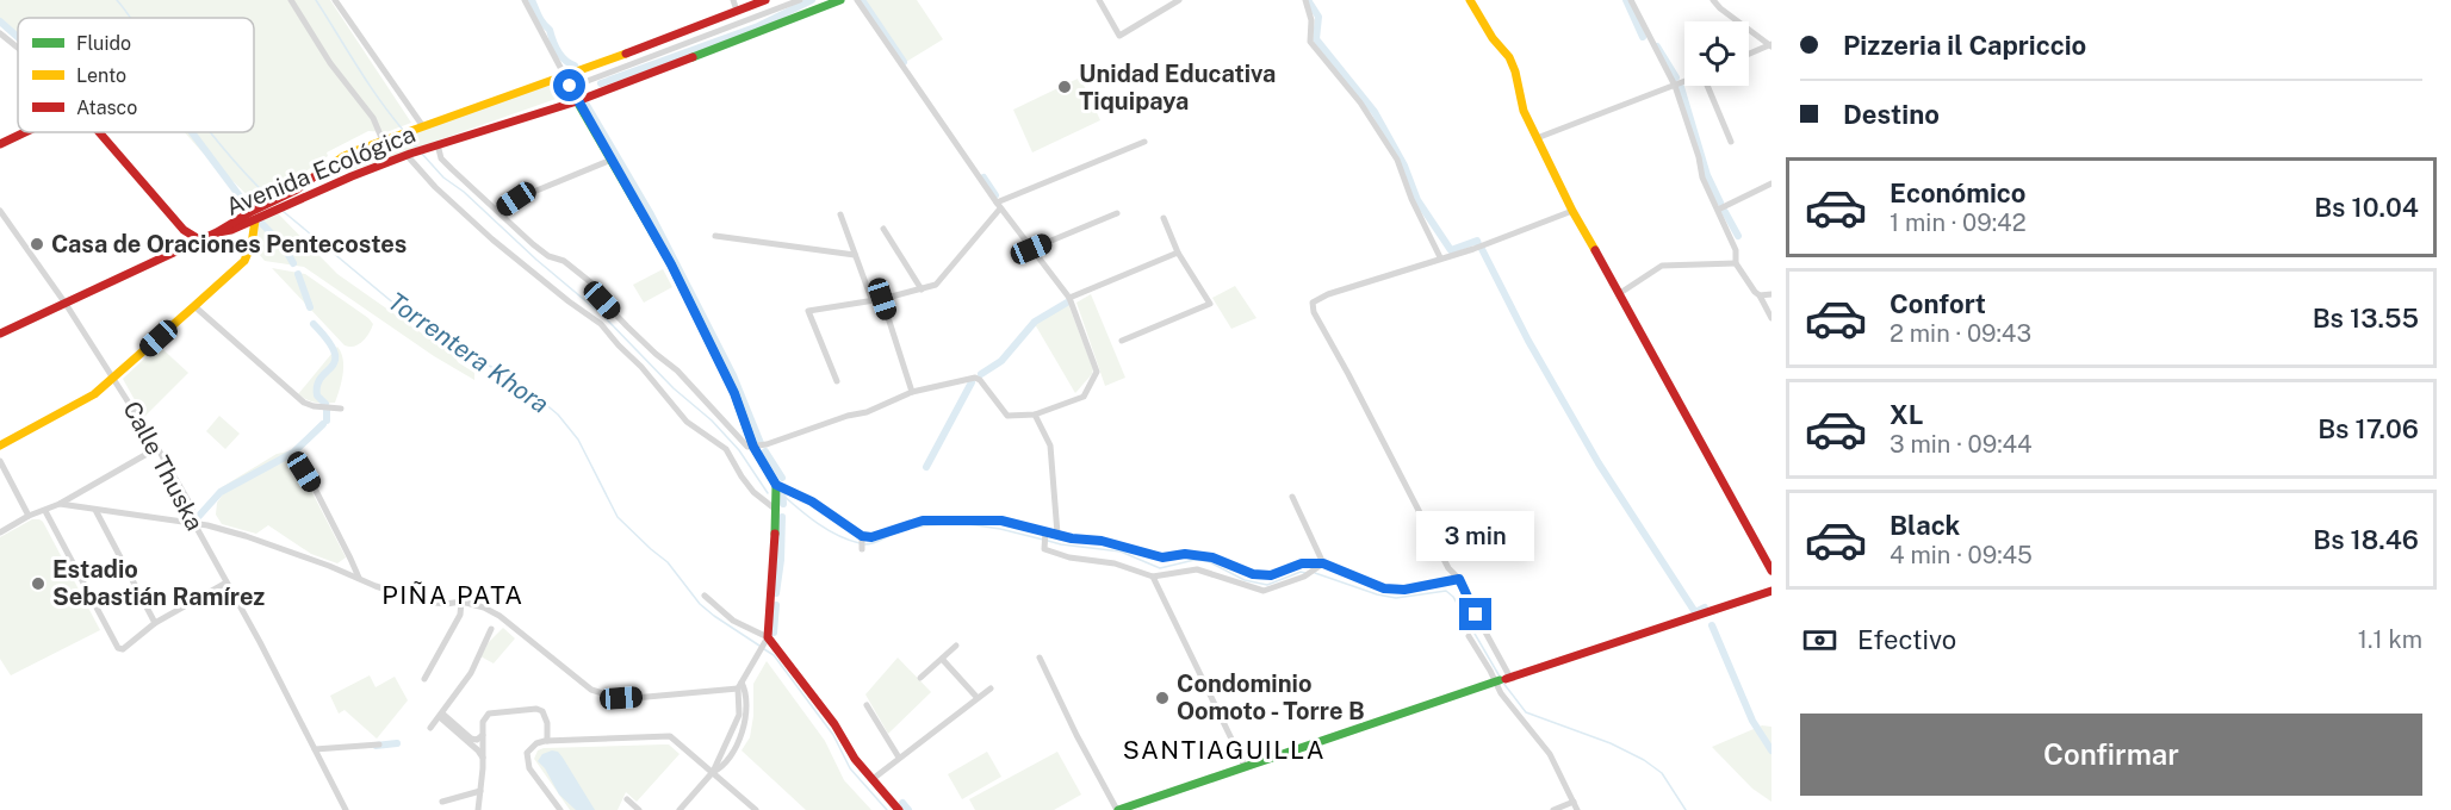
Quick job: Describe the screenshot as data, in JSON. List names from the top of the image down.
{
  "streets": {
    "main road": ["Avenida Ecológica"],
    "street": ["Calle Thuska"]
  },
  "districts": ["PIÑA PATA", "SANTIAGUILLA"],
  "water": ["Torrentera Khora"],
  "places": [
    "Unidad Educativa Tiquipaya",
    "Casa de Oraciones Pentecostes",
    "Estadio Sebastián Ramírez",
    "Condominio Oomoto - Torre B"
  ],
  "legend": ["Fluido", "Lento", "Atasco"],
  "page": {
    "banner": ["Pizzeria il Capriccio", "Destino"],
    "list": [
      {
        "name": "Económico",
        "note": "1 min · 09:42",
        "value": "Bs 10.04"
      },
      {
        "name": "Confort",
        "note": "2 min · 09:43",
        "value": "Bs 13.55"
      },
      {
        "name": "XL",
        "note": "3 min · 09:44",
        "value": "Bs 17.06"
      },
      {
        "name": "Black",
        "note": "4 min · 09:45",
        "value": "Bs 18.46"
      }
    ],
    "bubble": "3 min",
    "pay": ["Efectivo", "1.1 km"],
    "buttons": "Confirmar"
  }
}
